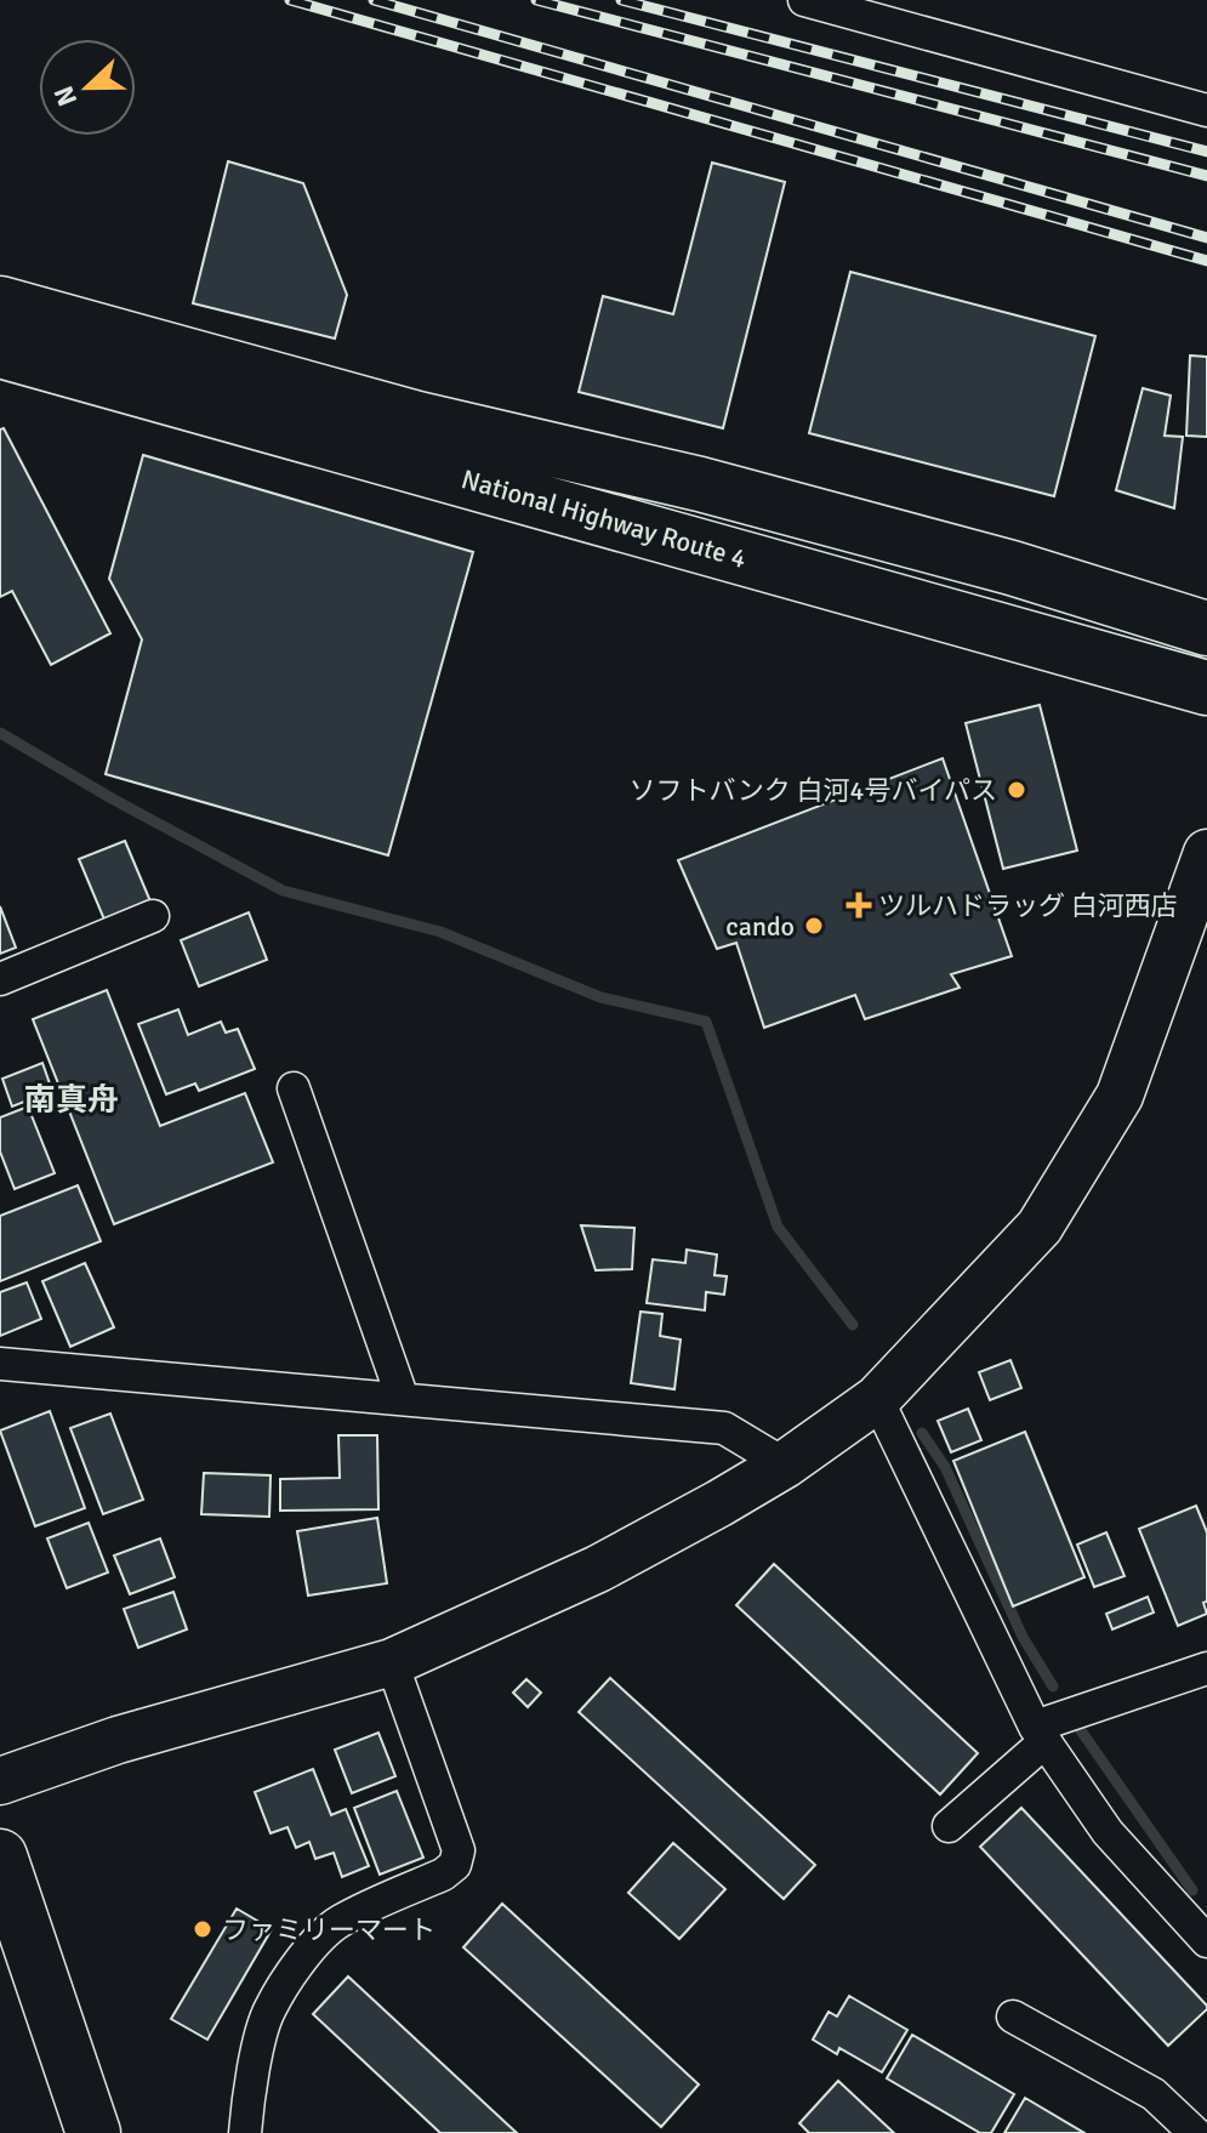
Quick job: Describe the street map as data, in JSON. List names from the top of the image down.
{
  "streets": {
    "highway": ["National Highway Route 4"]
  },
  "districts": ["南真舟"],
  "places": {
    "other": ["ソフトバンク 白河4号バイパス", "cando", "ファミリーマート"],
    "health": ["ツルハドラッグ 白河西店"]
  },
  "north": "left"
}
